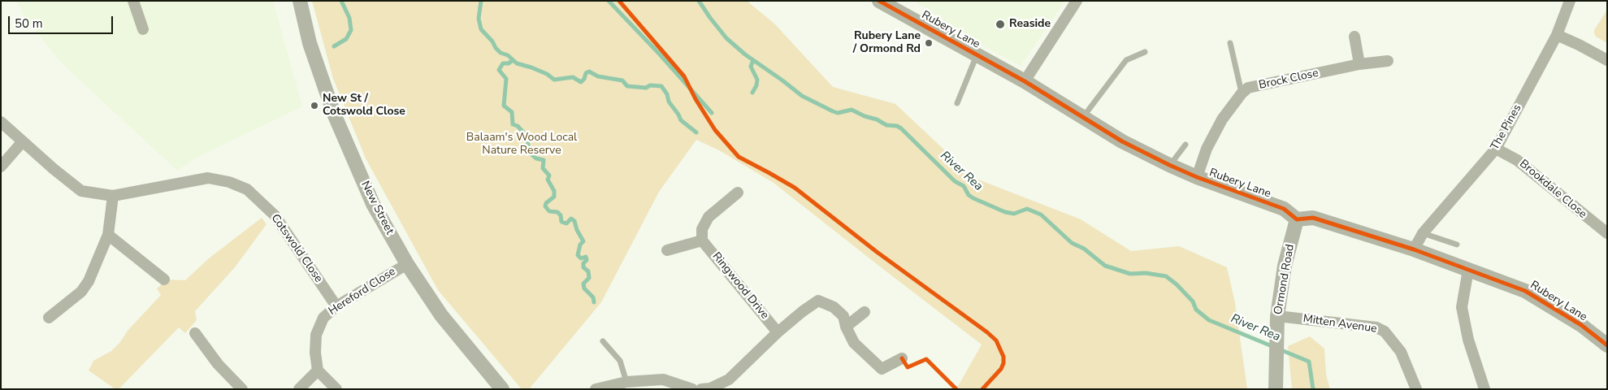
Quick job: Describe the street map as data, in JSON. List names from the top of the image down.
{
  "streets": {
    "street": [
      "Rubery Lane",
      "Brock Close",
      "The Pines",
      "Brookdale Close",
      "New Street",
      "Cotswold Close",
      "Ormond Road",
      "Ringwood Drive",
      "Hereford Close",
      "Mitten Avenue"
    ]
  },
  "crossings": [
    ["Rubery Lane", "Brock Close"],
    ["Rubery Lane", "The Pines"],
    ["Rubery Lane", "Ormond Road"],
    ["The Pines", "Brookdale Close"],
    ["New Street", "Hereford Close"],
    ["Cotswold Close", "Hereford Close"],
    ["Ormond Road", "Mitten Avenue"]
  ],
  "water": ["River Rea"],
  "parks": ["Balaam's Wood Local Nature Reserve"],
  "places": ["Reaside", "Rubery Lane / Ormond Rd", "New St / Cotswold Close"],
  "scale_bar": "50 m"
}
